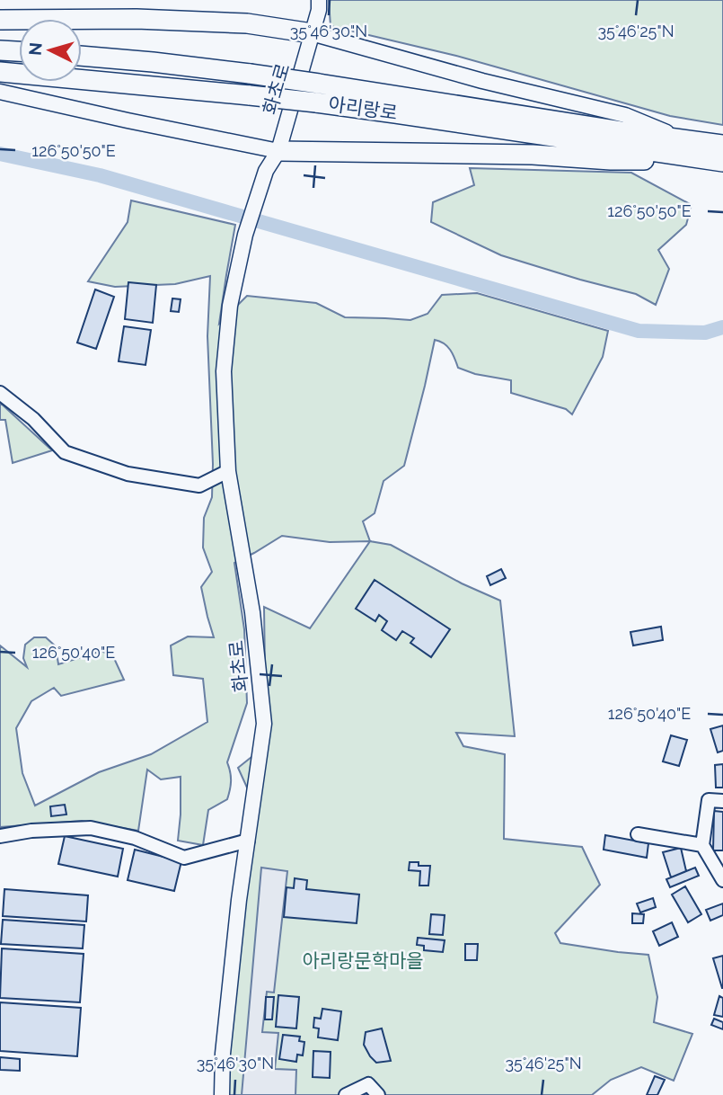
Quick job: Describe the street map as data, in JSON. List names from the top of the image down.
{
  "streets": {
    "main road": ["아리랑로"],
    "street": ["화초로"]
  },
  "parks": ["아리랑문학마을"],
  "north": "left",
  "coordinates": [
    "35°46'30\"N",
    "35°46'25\"N",
    "126°50'50\"E",
    "126°50'40\"E"
  ]
}
